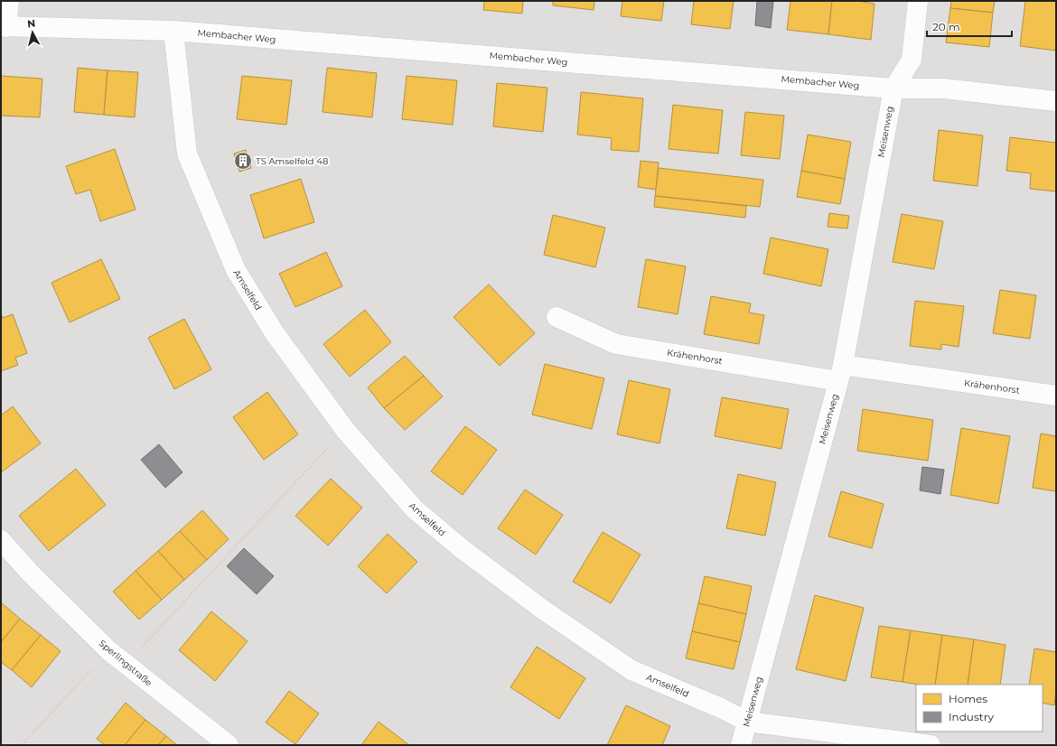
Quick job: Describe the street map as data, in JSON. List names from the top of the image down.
{
  "streets": {
    "street": [
      "Membacher Weg",
      "Meisenweg",
      "Amselfeld",
      "Krähenhorst",
      "Sperlingstraße"
    ]
  },
  "crossings": [
    ["Membacher Weg", "Meisenweg"],
    ["Membacher Weg", "Amselfeld"],
    ["Meisenweg", "Amselfeld"],
    ["Meisenweg", "Krähenhorst"]
  ],
  "places": {
    "building": ["TS Amselfeld 48"]
  },
  "legend": ["Homes", "Industry"],
  "scale_bar": "20 m",
  "north": "top"
}
